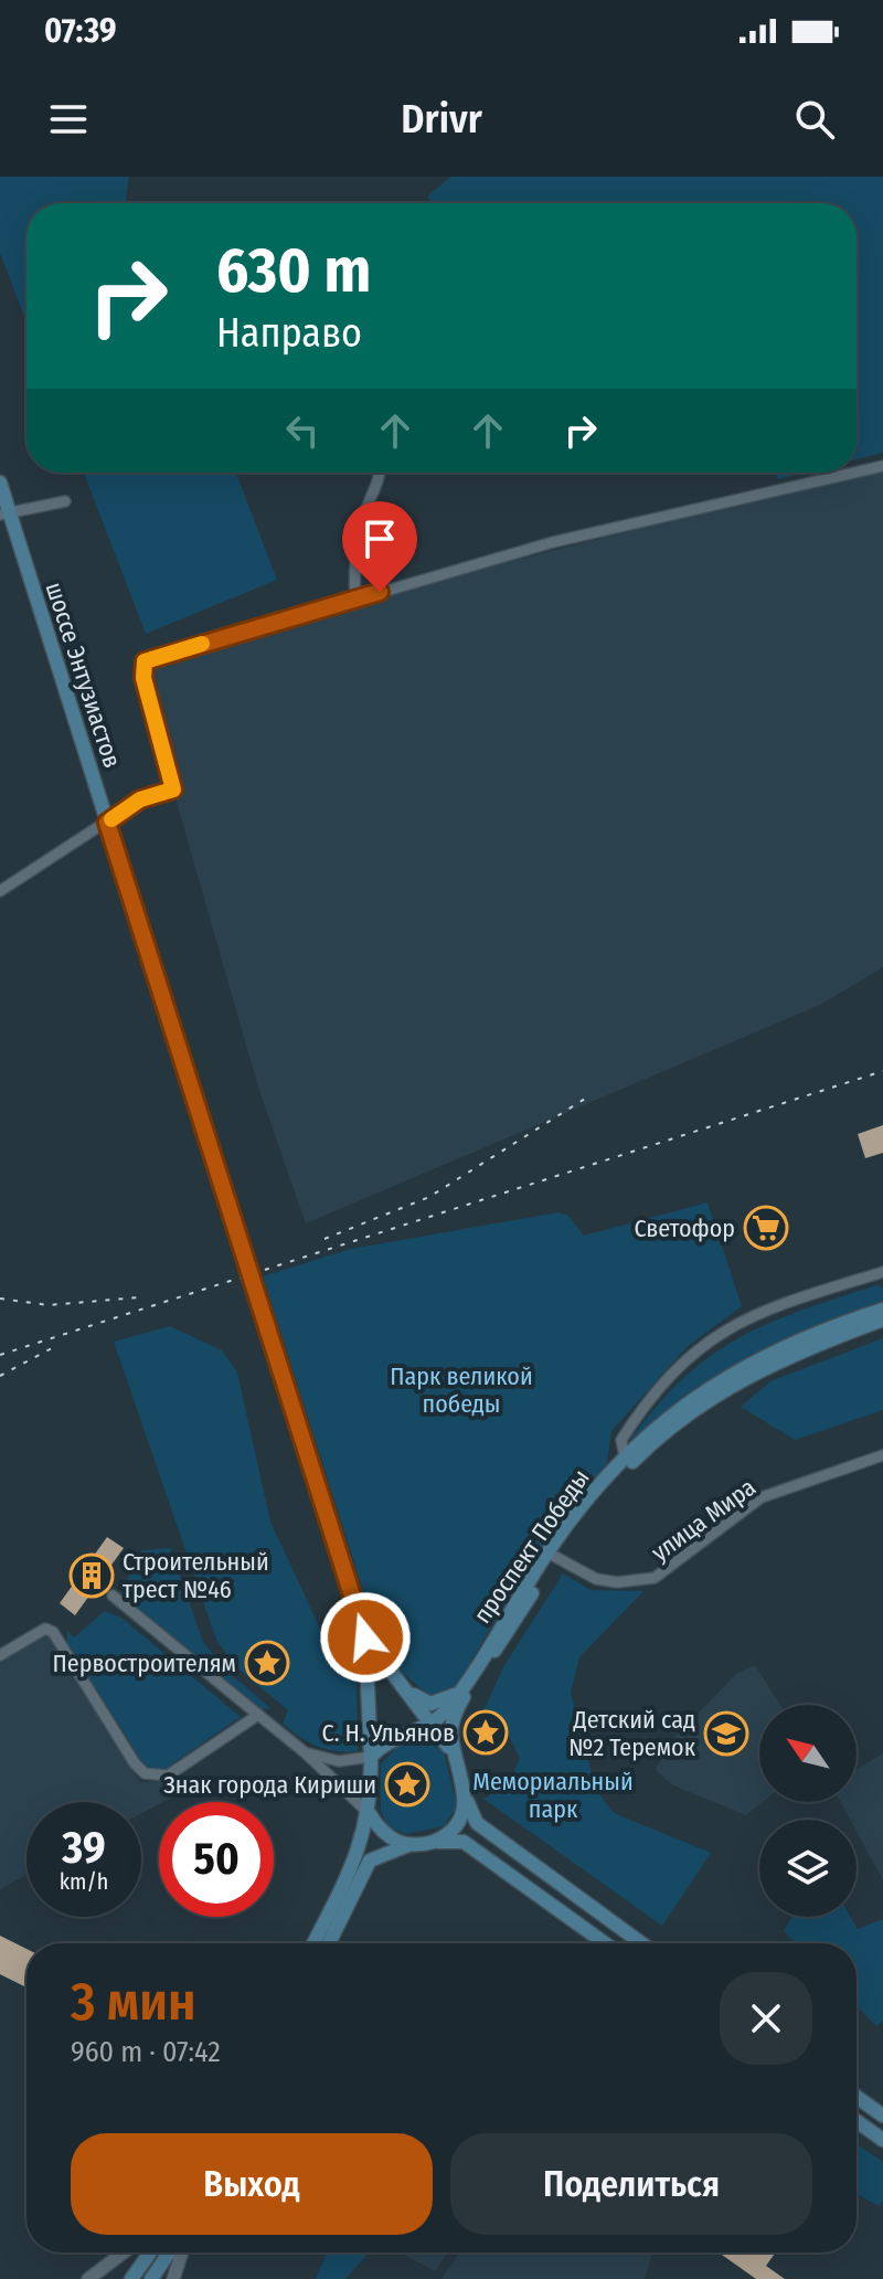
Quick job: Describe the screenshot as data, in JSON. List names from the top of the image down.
{
  "streets": {
    "main road": ["шоссе Энтузиастов", "проспект Победы"],
    "street": ["улица Мира"]
  },
  "crossings": [
    ["улица Мира", "проспект Победы"]
  ],
  "parks": ["Парк великой победы", "Мемориальный парк"],
  "places": {
    "supermarket": ["Светофор"],
    "building": ["Строительный трест №46"],
    "place": ["Первостроителям", "С. Н. Ульянов", "Знак города Кириши"],
    "school or university": ["Детский сад №2 Теремок"]
  },
  "north": "top left",
  "page": {
    "status": "07:39",
    "header": "Drivr",
    "turn": ["630 m", "Направо"],
    "speed": "39 km/h",
    "limit": "50",
    "heading": ["3 мин", "960 m · 07:42"],
    "buttons": ["Выход", "Поделиться"]
  }
}
